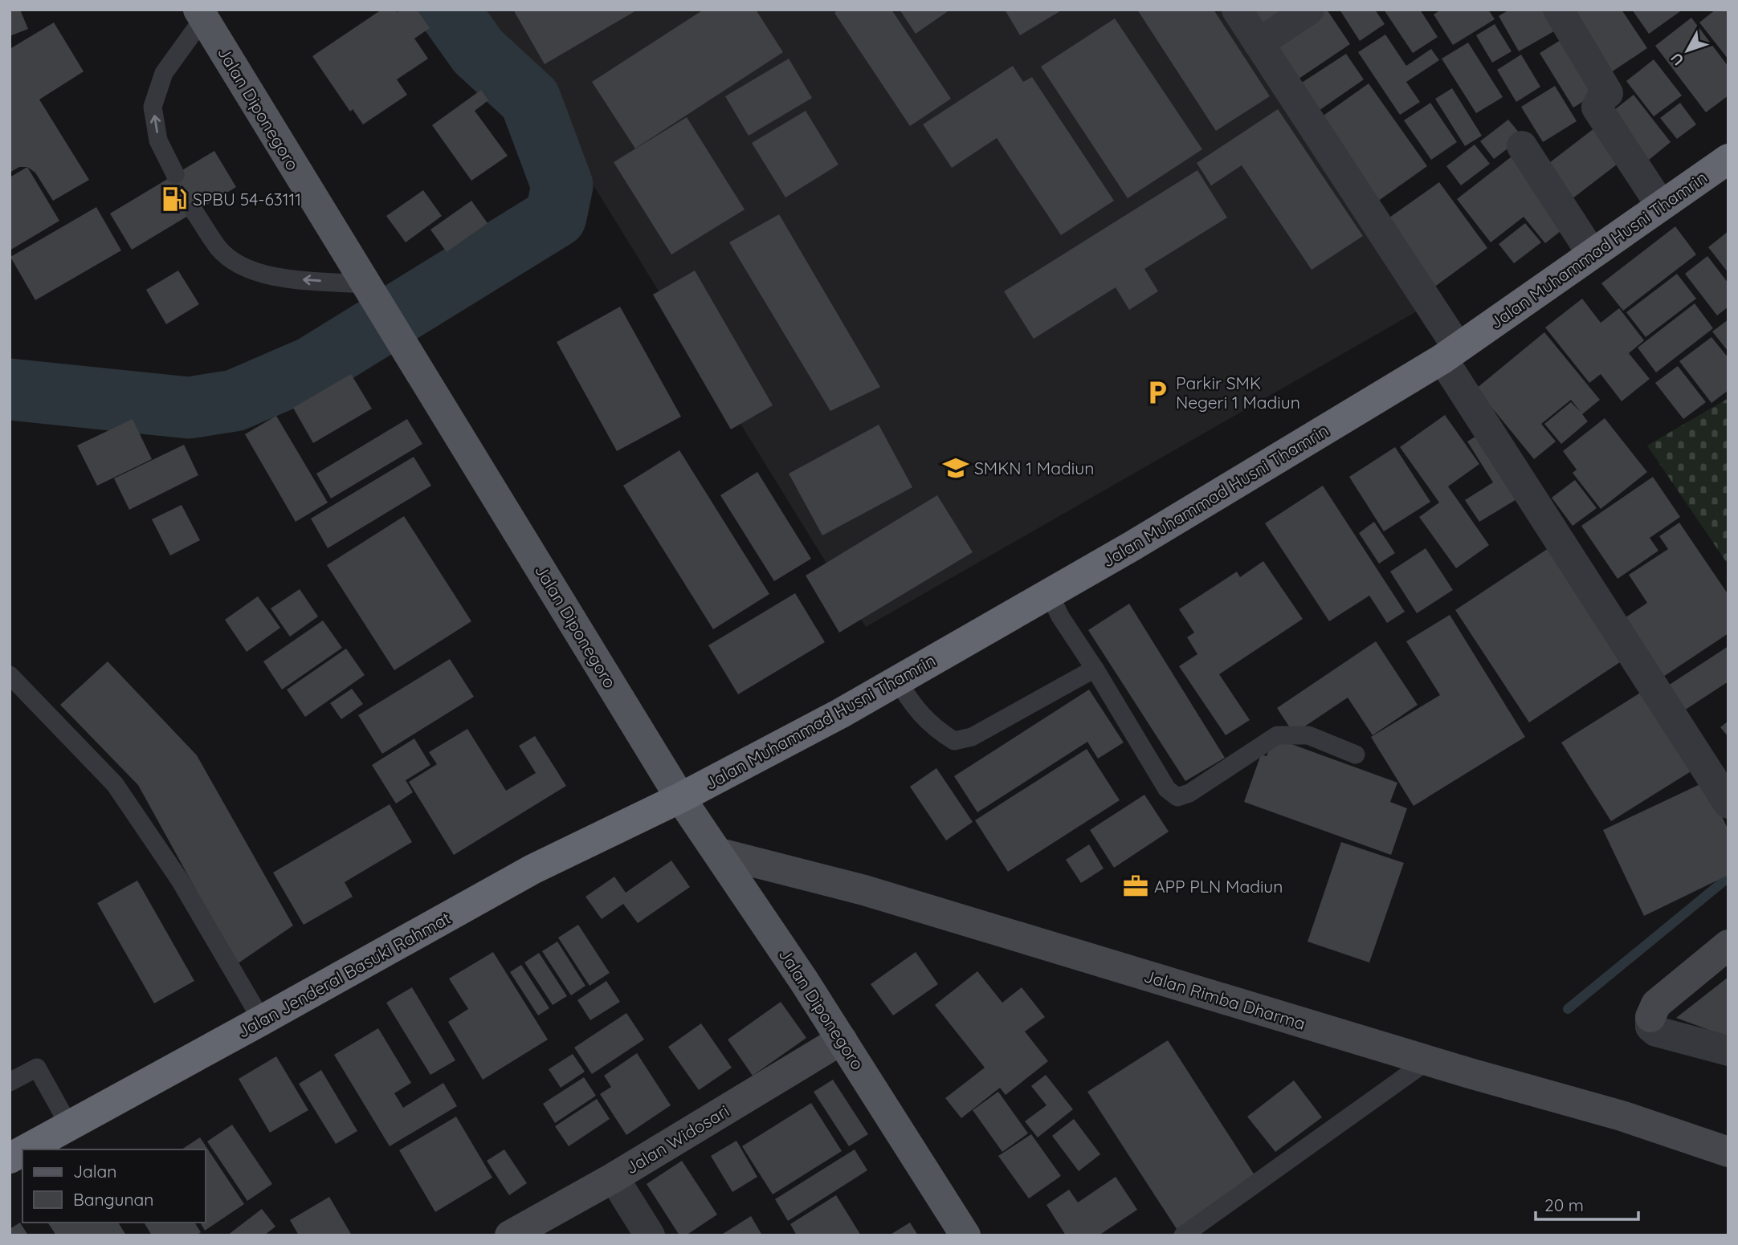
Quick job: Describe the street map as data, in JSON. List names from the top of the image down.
{
  "streets": {
    "highway": ["Jalan Muhammad Husni Thamrin", "Jalan Jenderal Basuki Rahmat"],
    "main road": ["Jalan Diponegoro", "Jalan Rimba Dharma", "Jalan Widosari"]
  },
  "crossings": [
    ["Jalan Diponegoro", "Jalan Muhammad Husni Thamrin"],
    ["Jalan Diponegoro", "Jalan Jenderal Basuki Rahmat"],
    ["Jalan Diponegoro", "Jalan Rimba Dharma"],
    ["Jalan Diponegoro", "Jalan Widosari"],
    ["Jalan Muhammad Husni Thamrin", "Jalan Jenderal Basuki Rahmat"]
  ],
  "places": {
    "fuel station": ["SPBU 54-63111"],
    "parking": ["Parkir SMK Negeri 1 Madiun"],
    "school or university": ["SMKN 1 Madiun"],
    "office": ["APP PLN Madiun"]
  },
  "legend": ["Jalan", "Bangunan"],
  "scale_bar": "20 m",
  "north": "bottom left"
}
